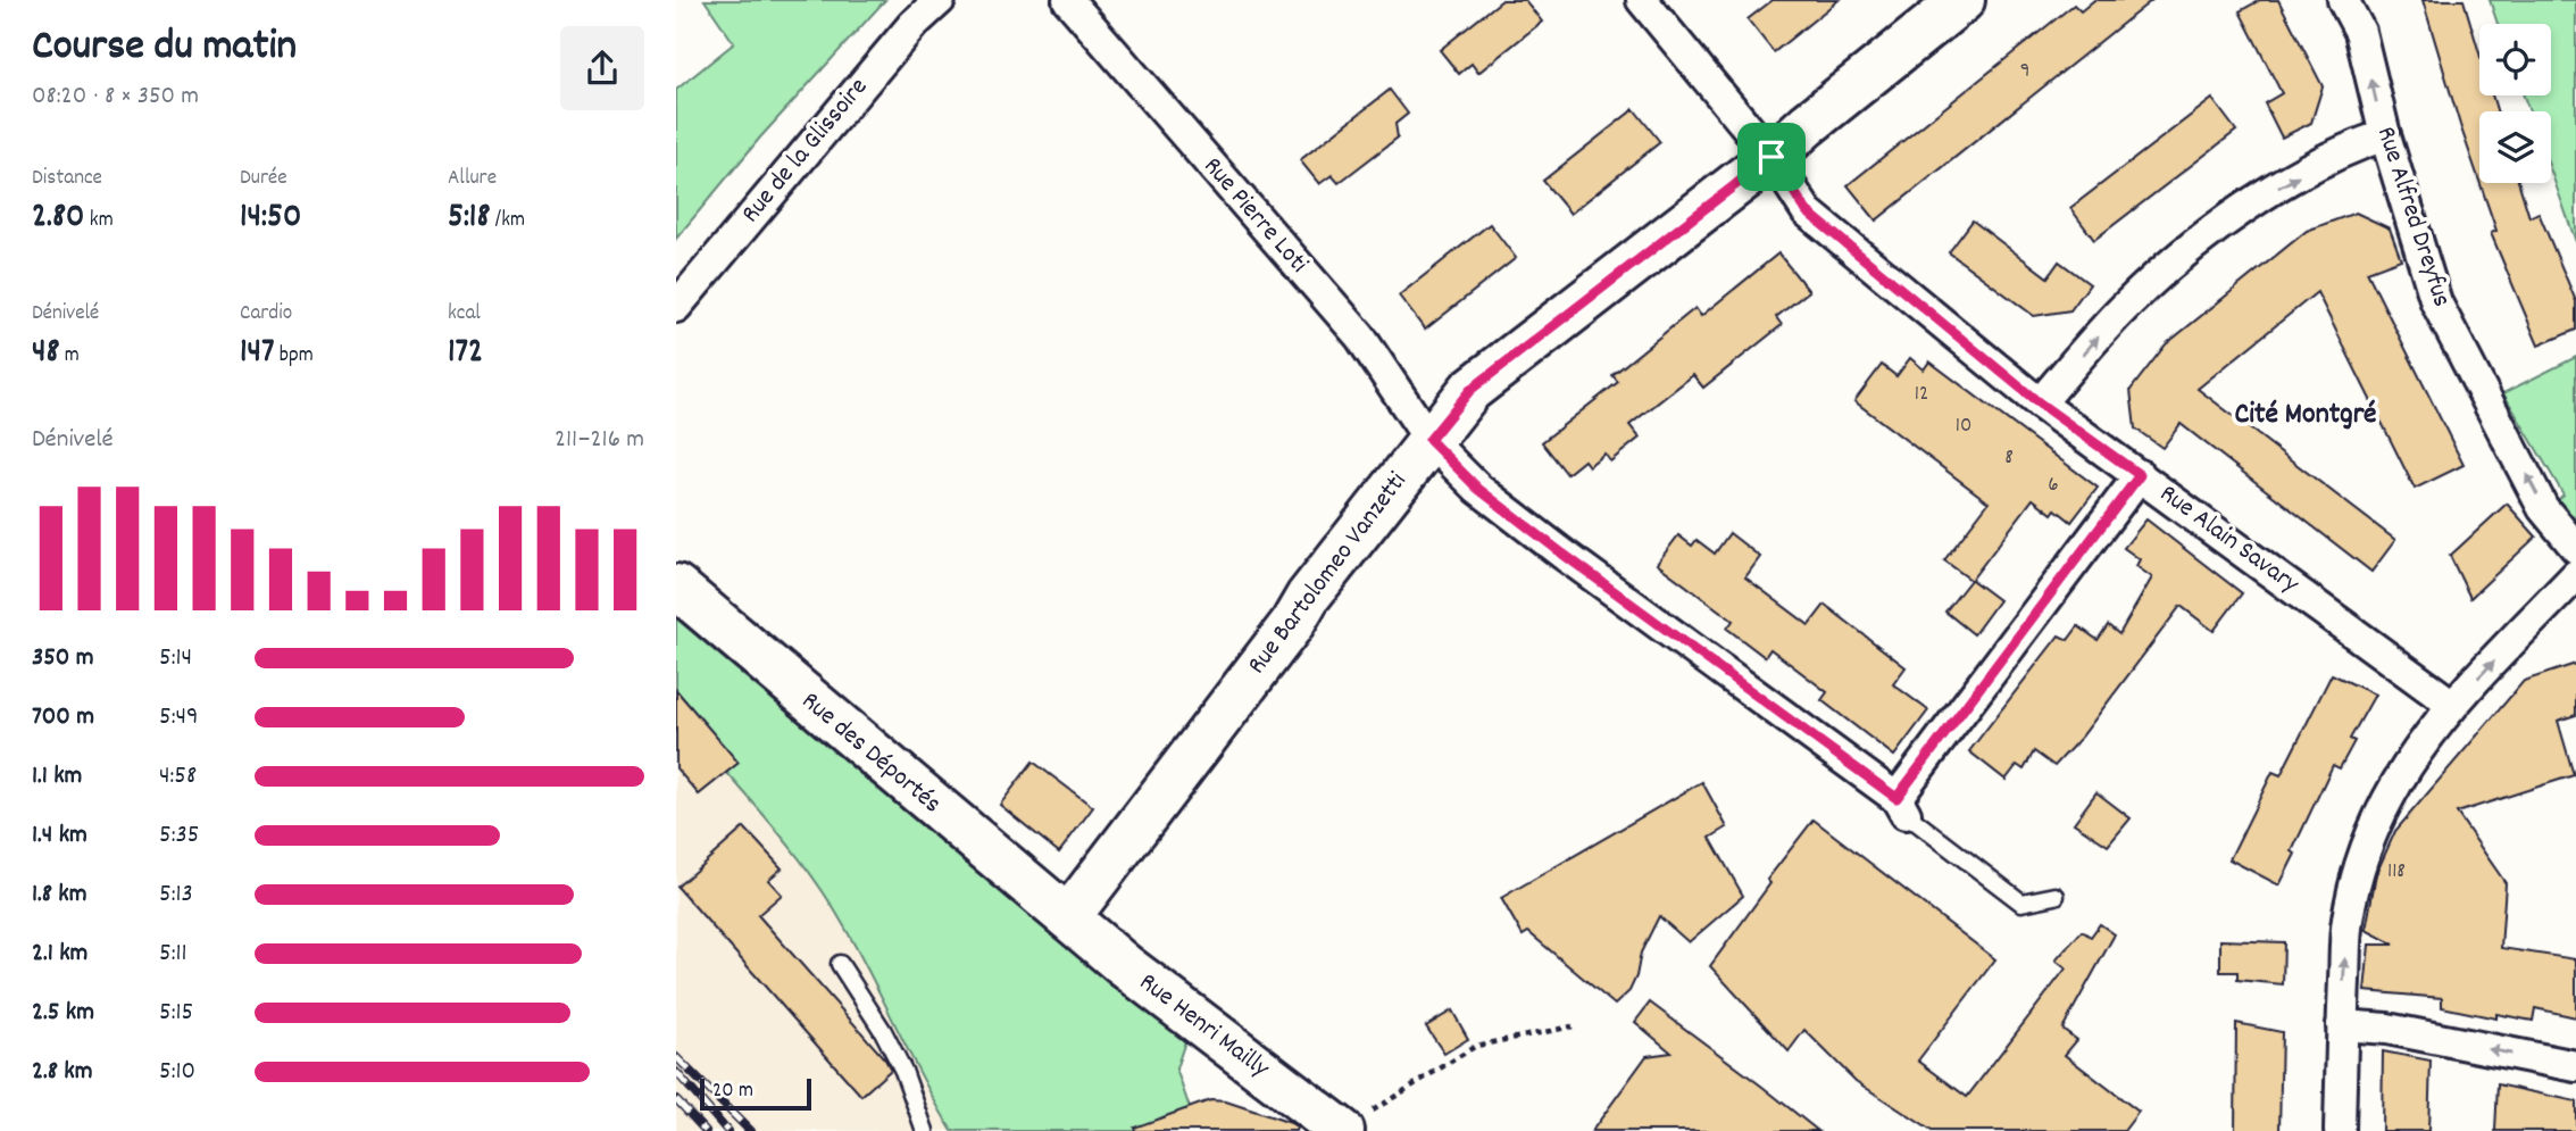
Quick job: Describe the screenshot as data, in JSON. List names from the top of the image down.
{
  "streets": {
    "street": [
      "Rue de la Glissoire",
      "Rue Pierre Loti",
      "Rue Alfred Dreyfus",
      "Rue Alain Savary",
      "Rue Bartolomeo Vanzetti",
      "Rue des Déportés",
      "Rue Henri Mailly"
    ]
  },
  "crossings": [
    ["Rue Pierre Loti", "Rue Bartolomeo Vanzetti"],
    ["Rue Alain Savary", "Rue Bartolomeo Vanzetti"],
    ["Rue Bartolomeo Vanzetti", "Rue des Déportés"],
    ["Rue Bartolomeo Vanzetti", "Rue Henri Mailly"],
    ["Rue des Déportés", "Rue Henri Mailly"]
  ],
  "one_way": ["Rue Alfred Dreyfus"],
  "districts": ["Cité Montgré"],
  "house_numbers": [
    "9",
    "12",
    "10",
    "8",
    "6",
    "118"
  ],
  "scale_bar": "20 m",
  "page": {
    "heading": ["Course du matin", "08:20 · 8 × 350 m"],
    "stats": [
      ["Distance", "2.80 km"],
      ["Durée", "14:50"],
      ["Allure", "5:18 /km"],
      ["Dénivelé", "48 m"],
      ["Cardio", "147 bpm"],
      ["kcal", "172"]
    ],
    "chart": ["Dénivelé", "211–216 m"],
    "list": [
      {
        "name": "350 m",
        "note": "5:14"
      },
      {
        "name": "700 m",
        "note": "5:49"
      },
      {
        "name": "1.1 km",
        "note": "4:58"
      },
      {
        "name": "1.4 km",
        "note": "5:35"
      },
      {
        "name": "1.8 km",
        "note": "5:13"
      },
      {
        "name": "2.1 km",
        "note": "5:11"
      },
      {
        "name": "2.5 km",
        "note": "5:15"
      },
      {
        "name": "2.8 km",
        "note": "5:10"
      }
    ],
    "scale": "20 m"
  }
}
